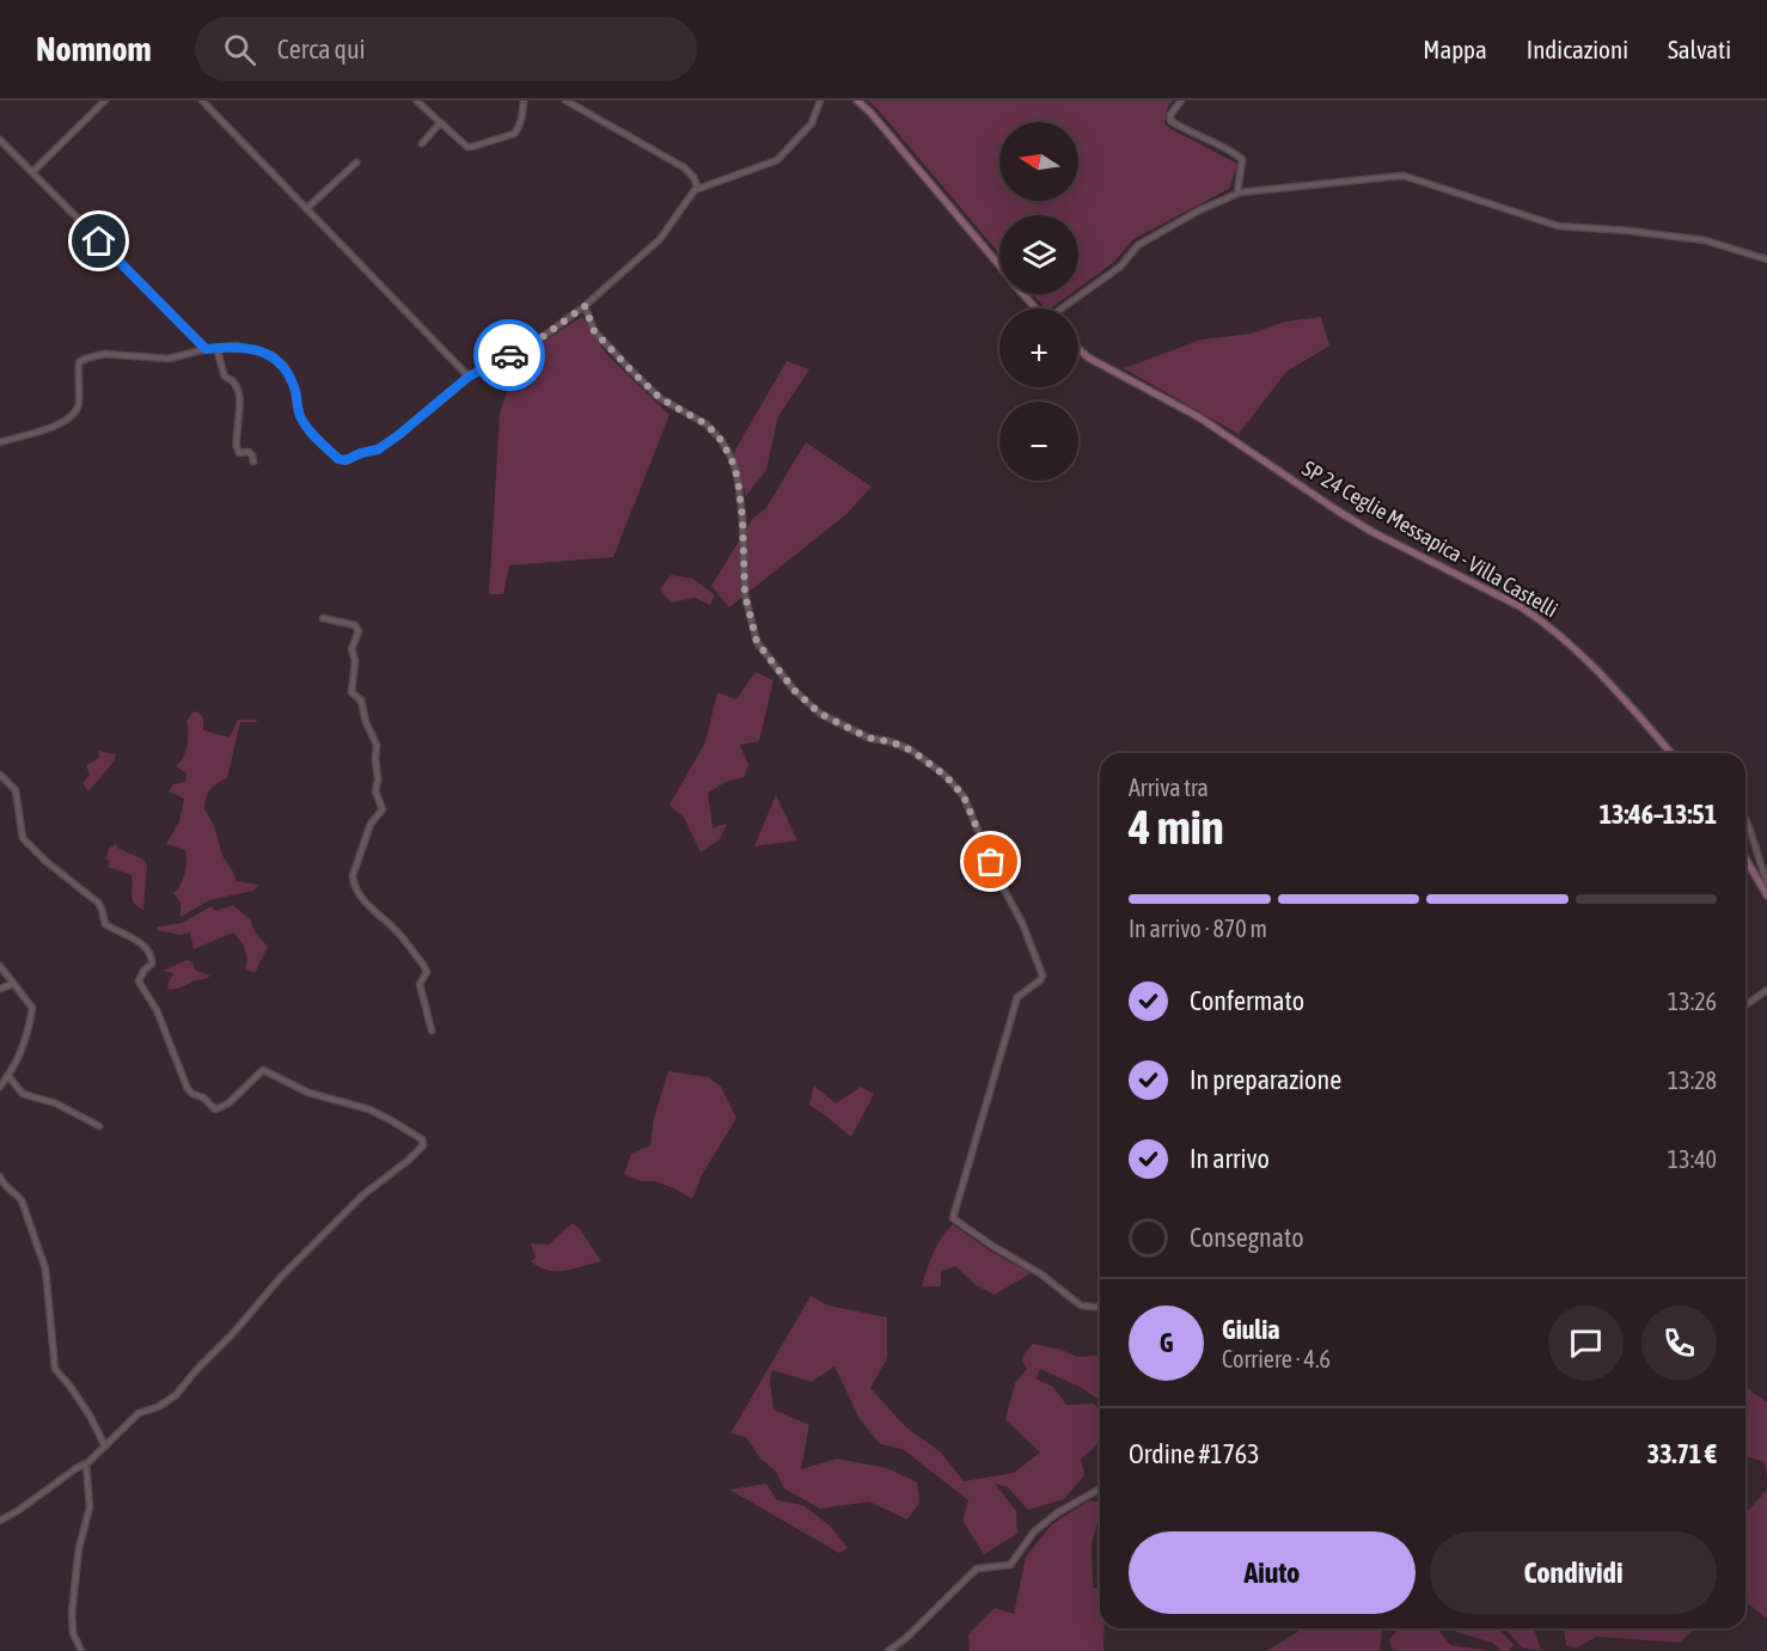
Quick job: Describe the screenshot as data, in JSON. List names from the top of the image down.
{
  "streets": {
    "main road": ["SP 24 Ceglie Messapica - Villa Castelli"]
  },
  "north": "left",
  "page": {
    "header": "Nomnom",
    "search": "Cerca qui",
    "nav": ["Mappa", "Indicazioni", "Salvati"],
    "map_buttons": ["+", "−"],
    "heading": ["4 min", "Arriva tra", "13:46–13:51"],
    "panel": [
      "Giulia",
      "Corriere · 4.6",
      "Ordine #1763",
      "33.71 €"
    ],
    "bar": "In arrivo · 870 m",
    "list": [
      ["Confermato", "13:26"],
      ["In preparazione", "13:28"],
      ["In arrivo", "13:40"],
      "Consegnato"
    ],
    "round": "G",
    "buttons": ["Aiuto", "Condividi"]
  }
}
